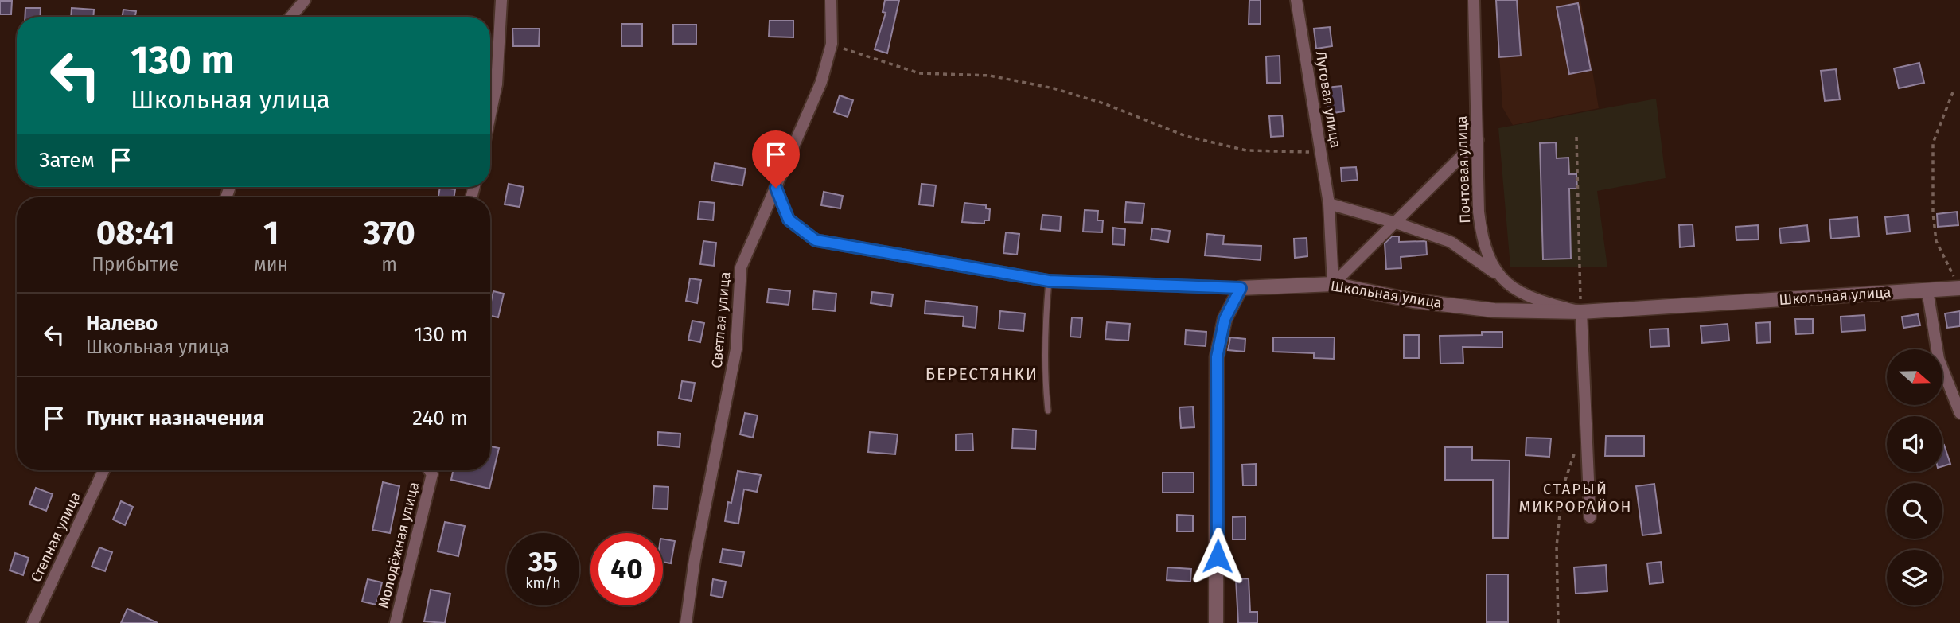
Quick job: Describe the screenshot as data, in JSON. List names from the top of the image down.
{
  "streets": {
    "street": [
      "Луговая улица",
      "Почтовая улица",
      "Школьная улица",
      "Светлая улица",
      "Степная улица",
      "Молодёжная улица"
    ]
  },
  "crossings": [
    ["Луговая улица", "Школьная улица"],
    ["Почтовая улица", "Школьная улица"],
    ["Школьная улица", "Светлая улица"]
  ],
  "districts": ["БЕРЕСТЯНКИ", "СТАРЫЙ МИКРОРАЙОН"],
  "north": "right",
  "page": {
    "turn": ["130 m", "Школьная улица"],
    "then": "Затем",
    "eta": [
      "08:41",
      "Прибытие",
      "1",
      "мин",
      "370",
      "m"
    ],
    "list": [
      {
        "name": "Налево",
        "note": "Школьная улица",
        "value": "130 m"
      },
      {
        "name": "Пункт назначения",
        "value": "240 m"
      }
    ],
    "speed": "35 km/h",
    "limit": "40"
  }
}
